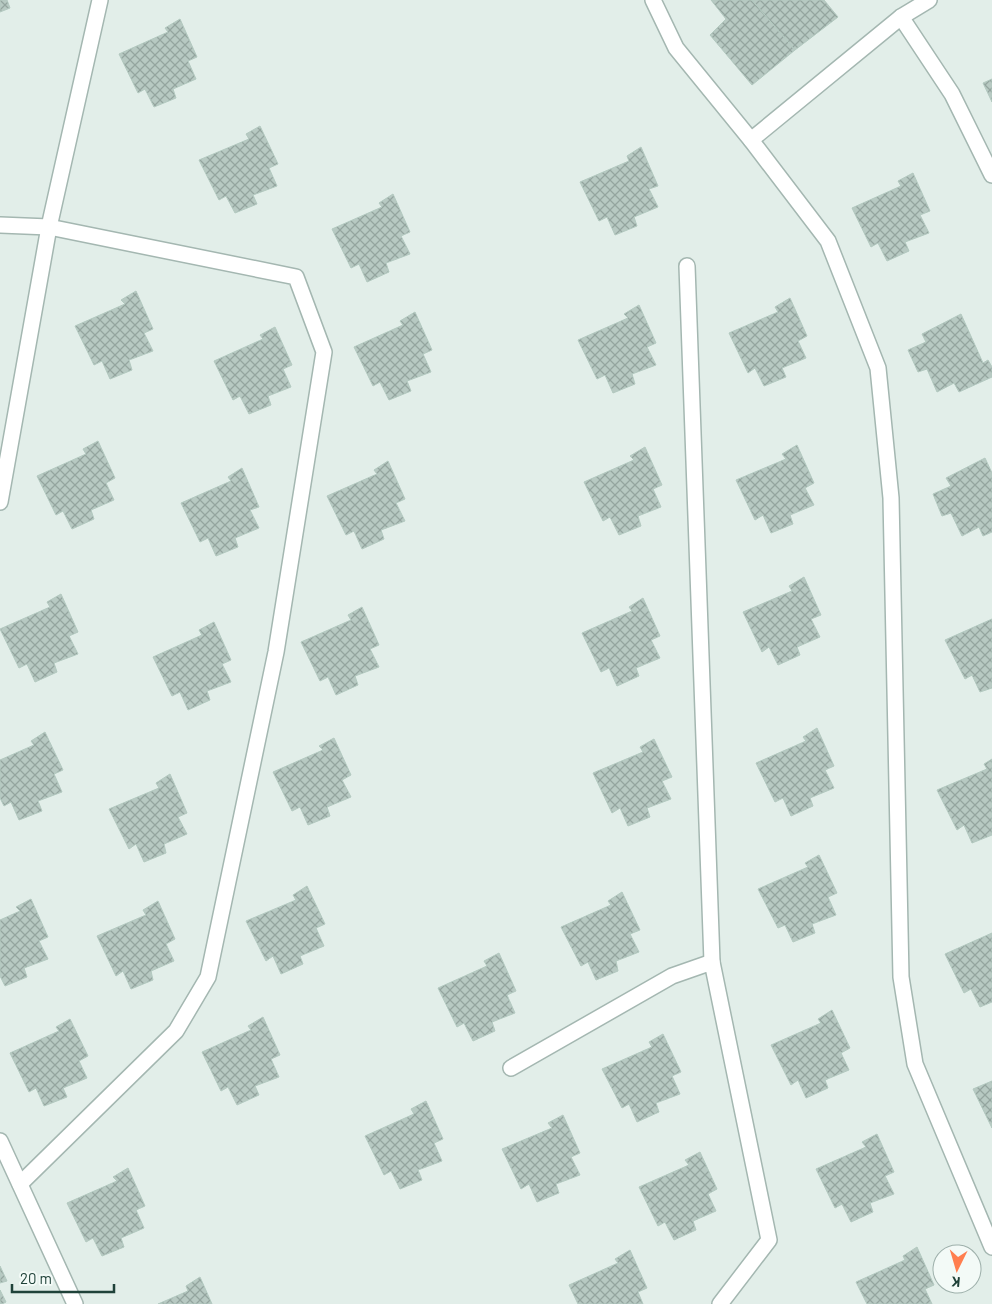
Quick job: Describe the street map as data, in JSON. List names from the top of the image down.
{
  "scale_bar": "20 m",
  "north": "bottom"
}
